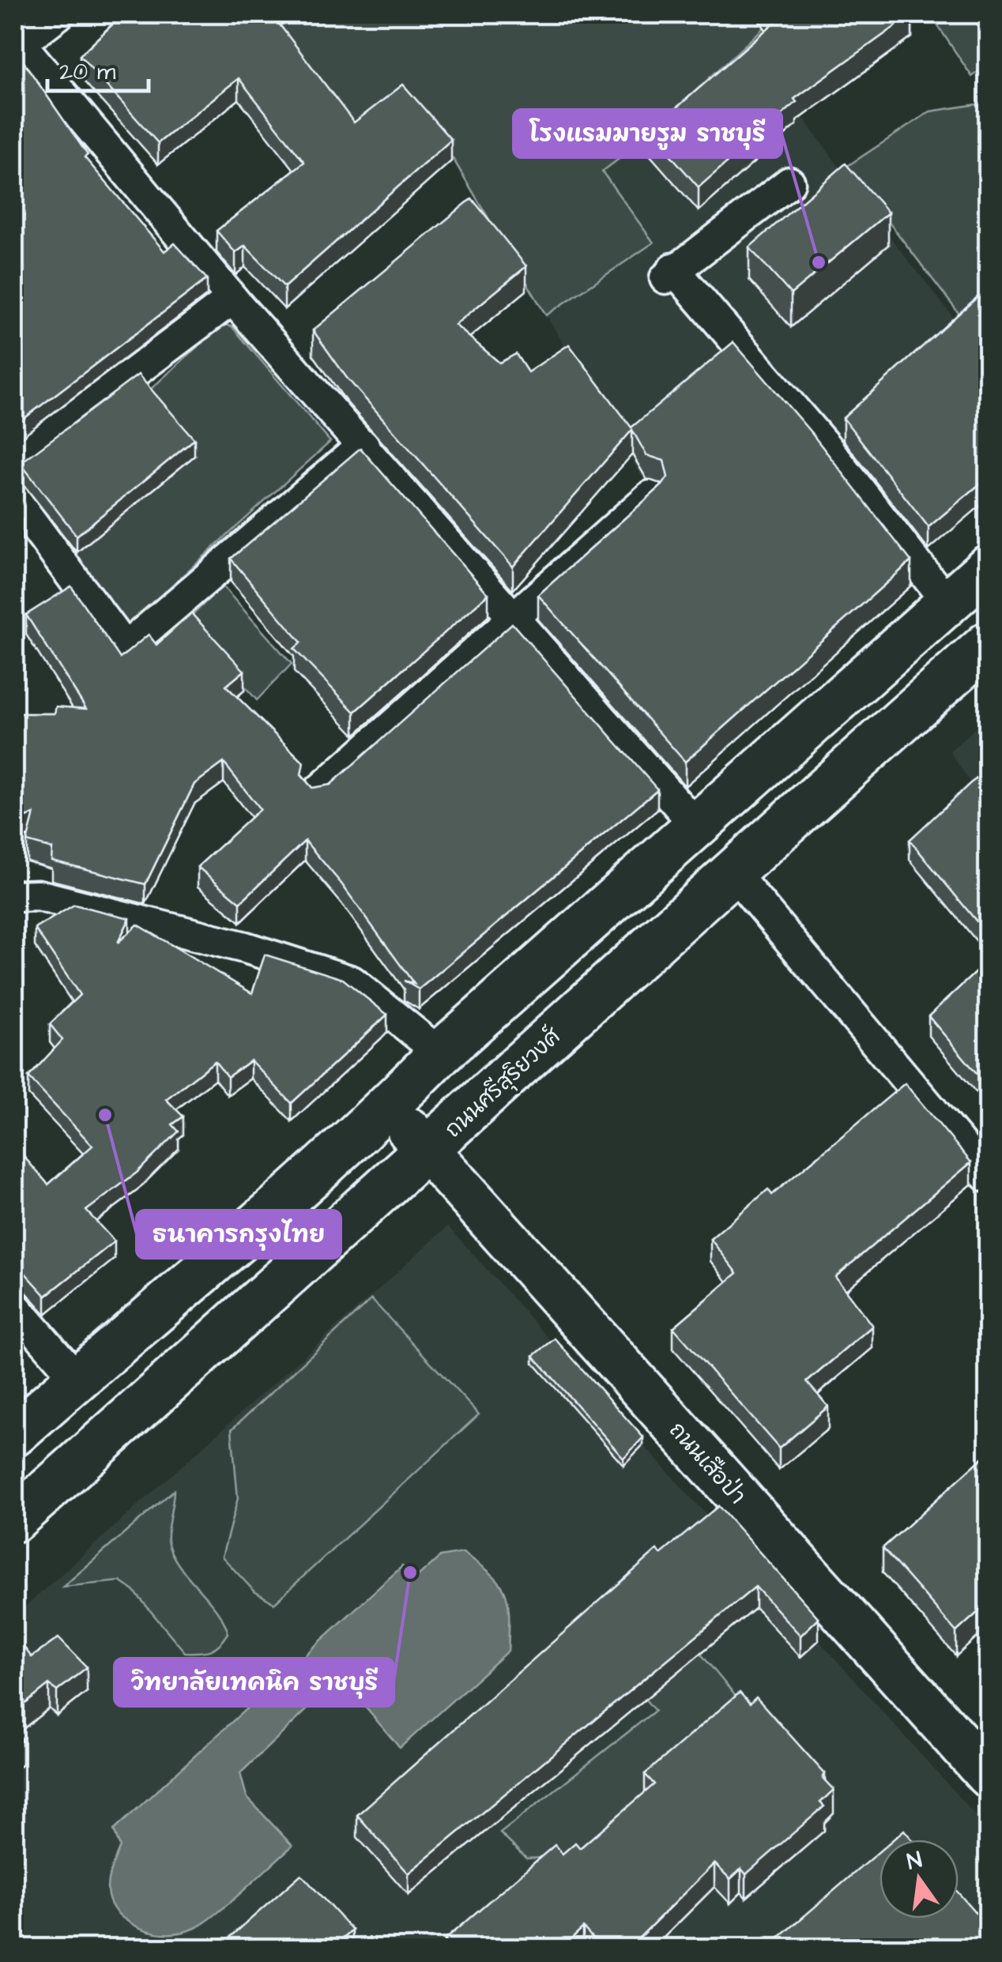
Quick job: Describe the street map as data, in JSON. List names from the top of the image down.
{
  "streets": {
    "main road": ["ถนนศรีสุริยวงศ์", "ถนนเสือป่า"]
  },
  "crossings": [
    ["ถนนศรีสุริยวงศ์", "ถนนเสือป่า"]
  ],
  "places": ["โรงแรมมายรูม ราชบุรี", "ธนาคารกรุงไทย", "วิทยาลัยเทคนิค ราชบุรี"],
  "scale_bar": "20 m",
  "north": "top"
}
